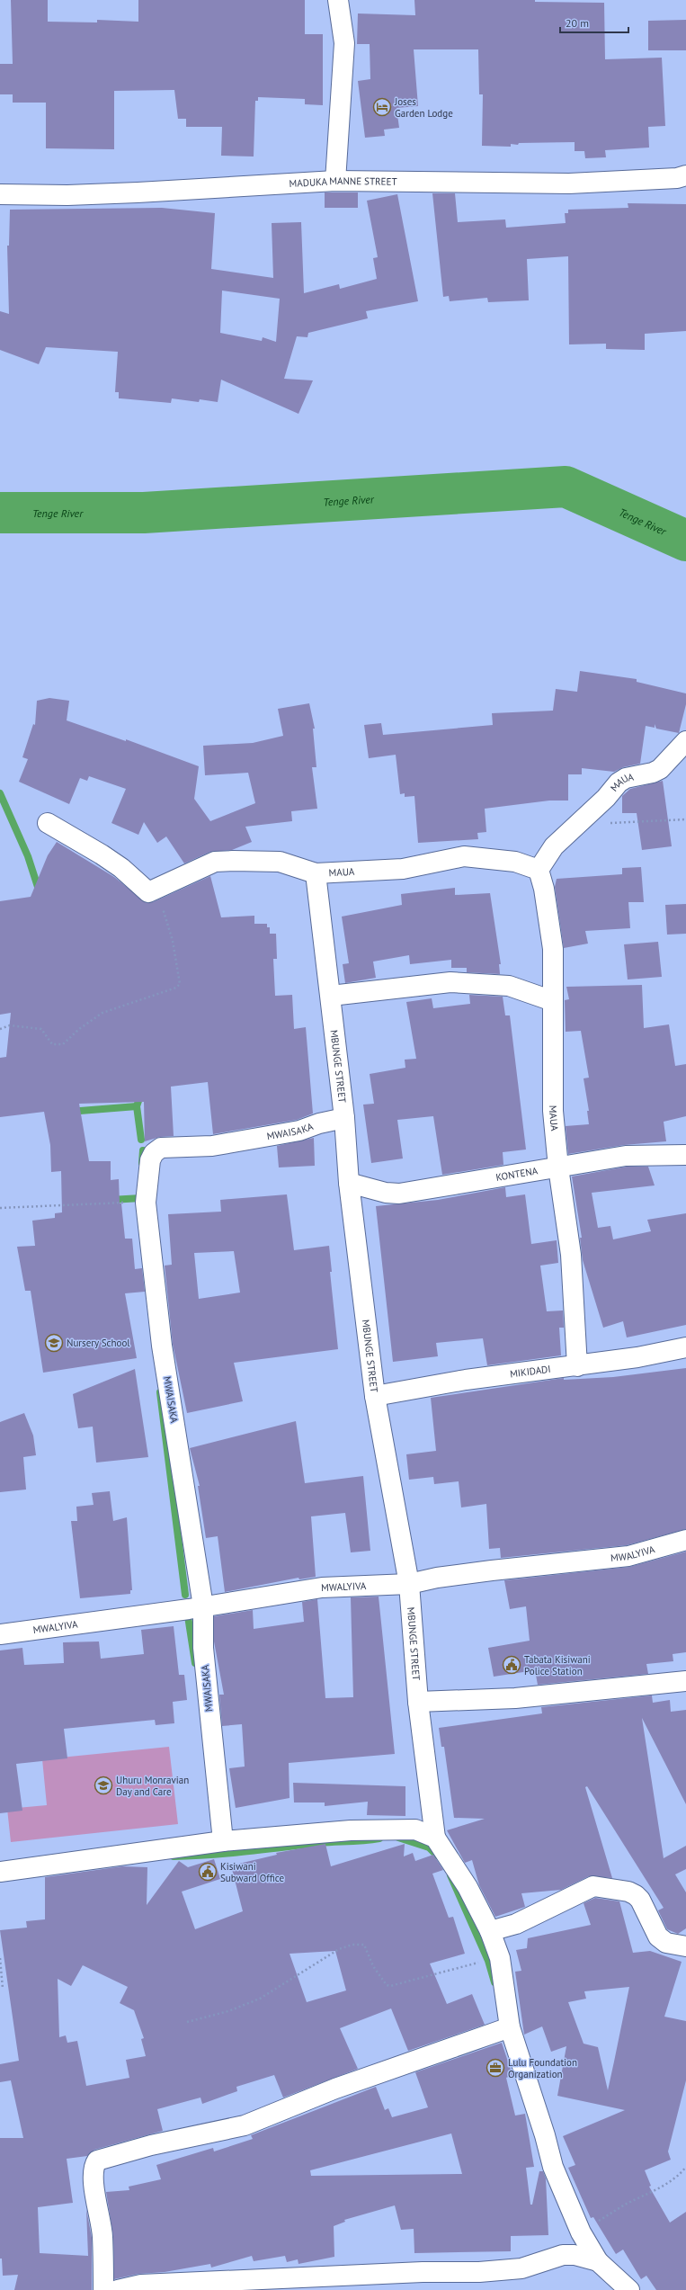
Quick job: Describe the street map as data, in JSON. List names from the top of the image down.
{
  "streets": {
    "street": [
      "MADUKA MANNE STREET",
      "MAUA",
      "MBUNGE STREET",
      "MWAISAKA",
      "KONTENA",
      "MIKIDADI",
      "MWALYIVA"
    ]
  },
  "crossings": [
    ["MAUA", "MBUNGE STREET"],
    ["MAUA", "KONTENA"],
    ["MAUA", "MIKIDADI"],
    ["MBUNGE STREET", "MWAISAKA"],
    ["MBUNGE STREET", "KONTENA"],
    ["MBUNGE STREET", "MIKIDADI"],
    ["MBUNGE STREET", "MWALYIVA"],
    ["MWAISAKA", "MWALYIVA"]
  ],
  "water": ["Tenge River"],
  "places": {
    "hotel": ["Joses Garden Lodge"],
    "school or university": ["Nursery School", "Uhuru Monravian Day and Care"],
    "public building": ["Tabata Kisiwani Police Station", "Kisiwani Subward Office"],
    "office": ["Lulu Foundation Organization"]
  },
  "scale_bar": "20 m"
}
